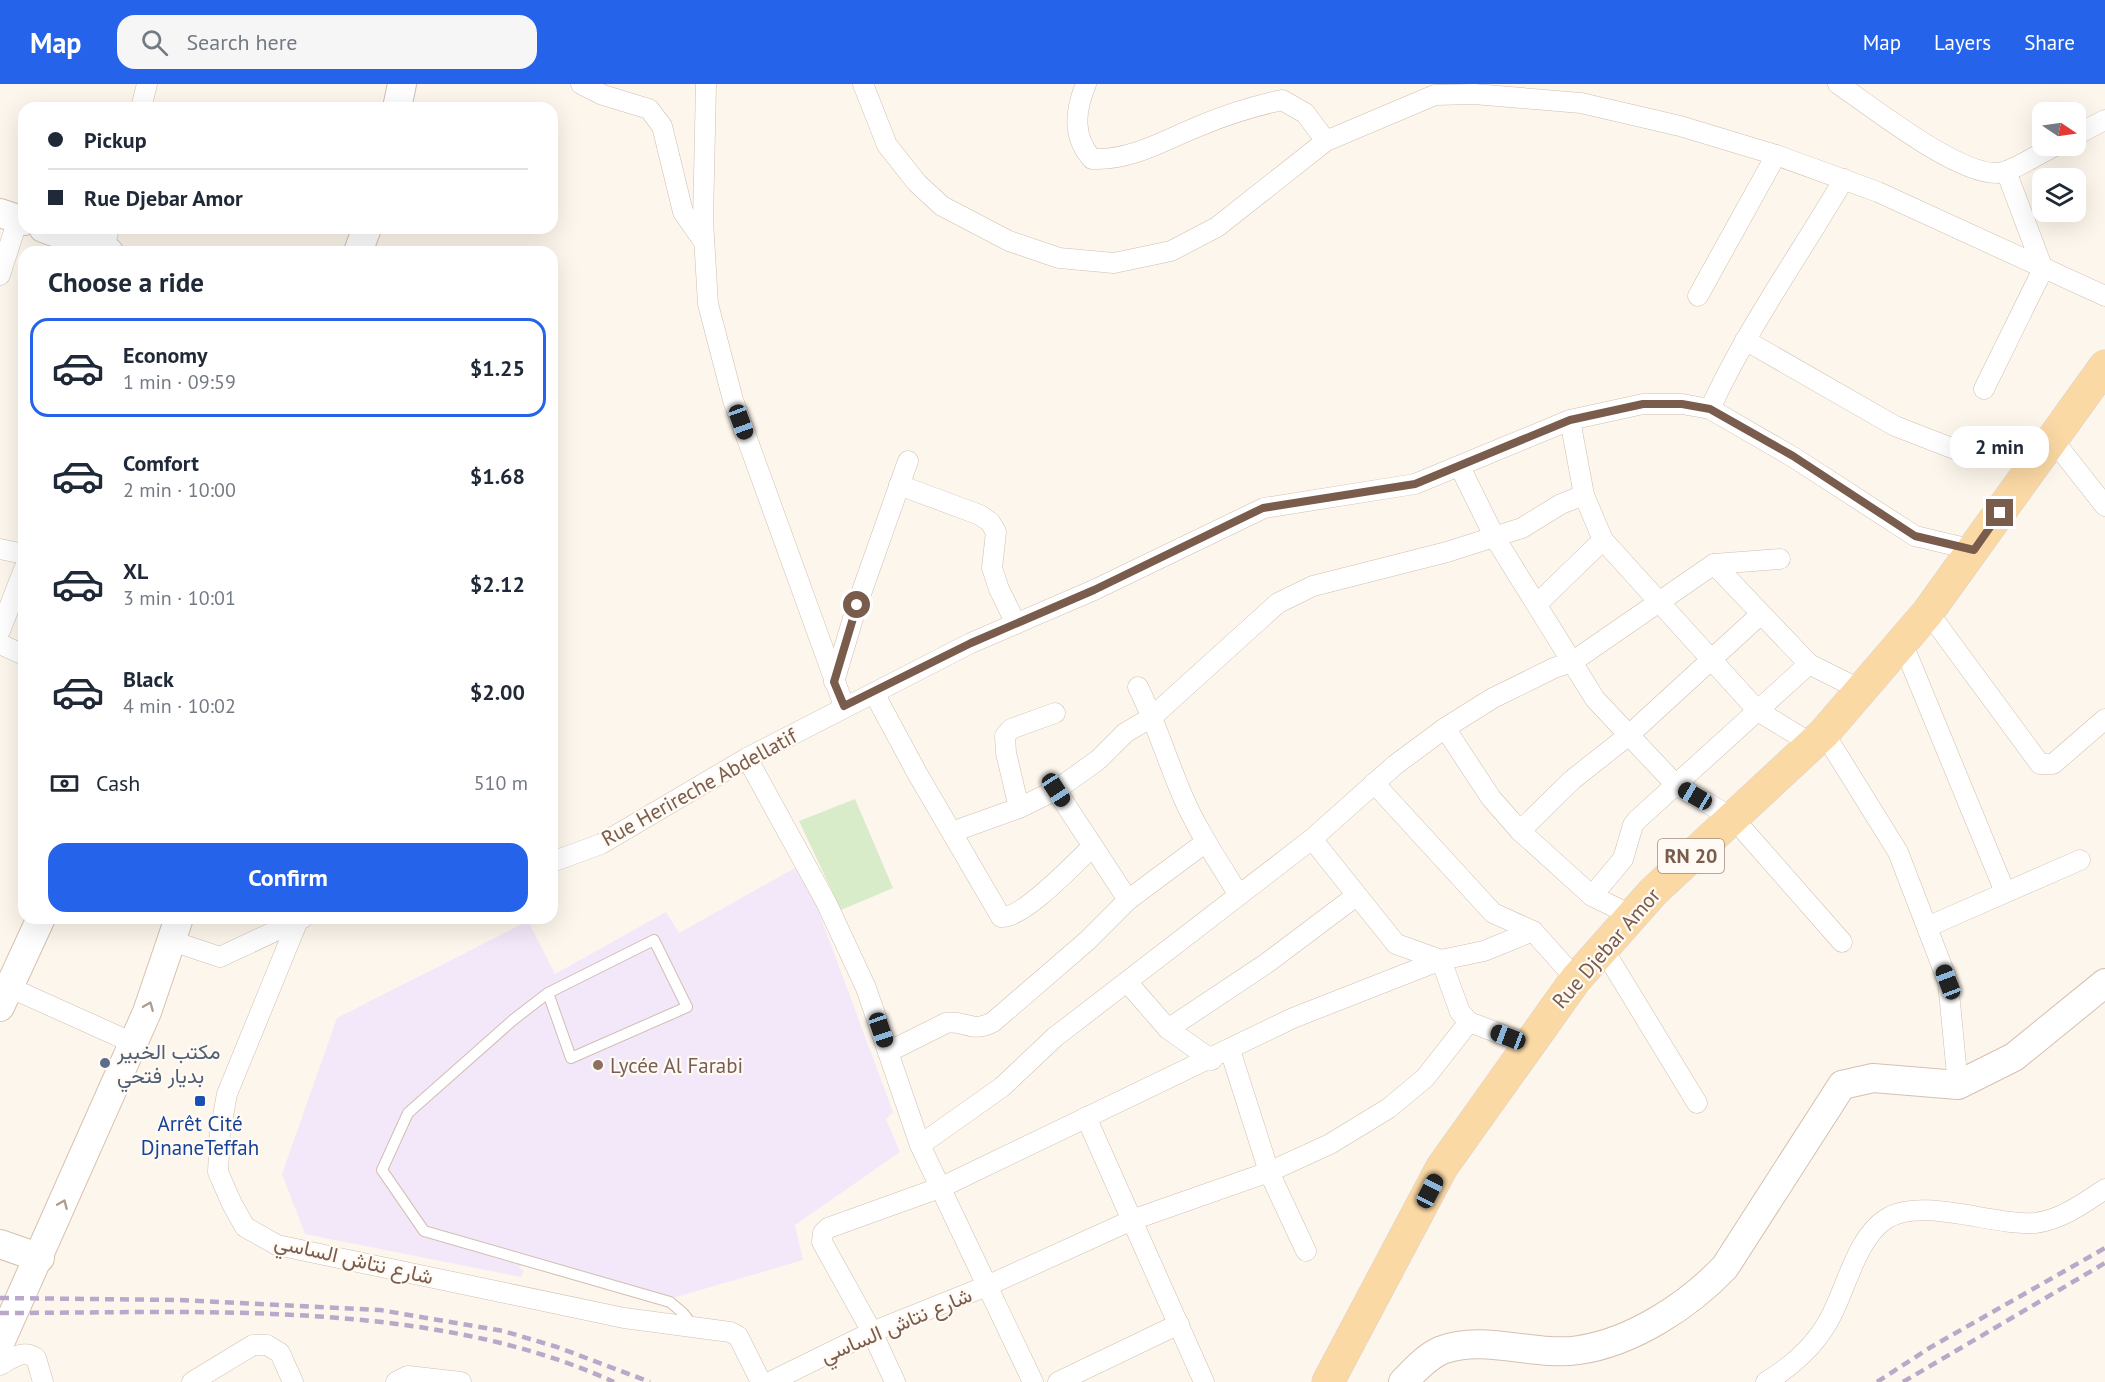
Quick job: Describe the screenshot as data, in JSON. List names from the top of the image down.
{
  "streets": {
    "main road": ["RN 20", "Rue Djebar Amor"],
    "street": ["Rue Herireche Abdellatif", "شارع نتاش الساسي"]
  },
  "crossings": [
    ["Rue Herireche Abdellatif", "Rue Djebar Amor"]
  ],
  "places": {
    "other": ["مكتب الخبير بديار فتحي", "Lycée Al Farabi"],
    "transit": ["Arrêt Cité DjnaneTeffah"]
  },
  "north": "right",
  "page": {
    "header": "Map",
    "search": "Search here",
    "nav": ["Map", "Layers", "Share"],
    "banner": ["Pickup", "Rue Djebar Amor"],
    "heading": "Choose a ride",
    "list": [
      {
        "name": "Economy",
        "note": "1 min · 09:59",
        "value": "$1.25"
      },
      {
        "name": "Comfort",
        "note": "2 min · 10:00",
        "value": "$1.68"
      },
      {
        "name": "XL",
        "note": "3 min · 10:01",
        "value": "$2.12"
      },
      {
        "name": "Black",
        "note": "4 min · 10:02",
        "value": "$2.00"
      }
    ],
    "bubble": "2 min",
    "pay": ["Cash", "510 m"],
    "buttons": "Confirm"
  }
}
